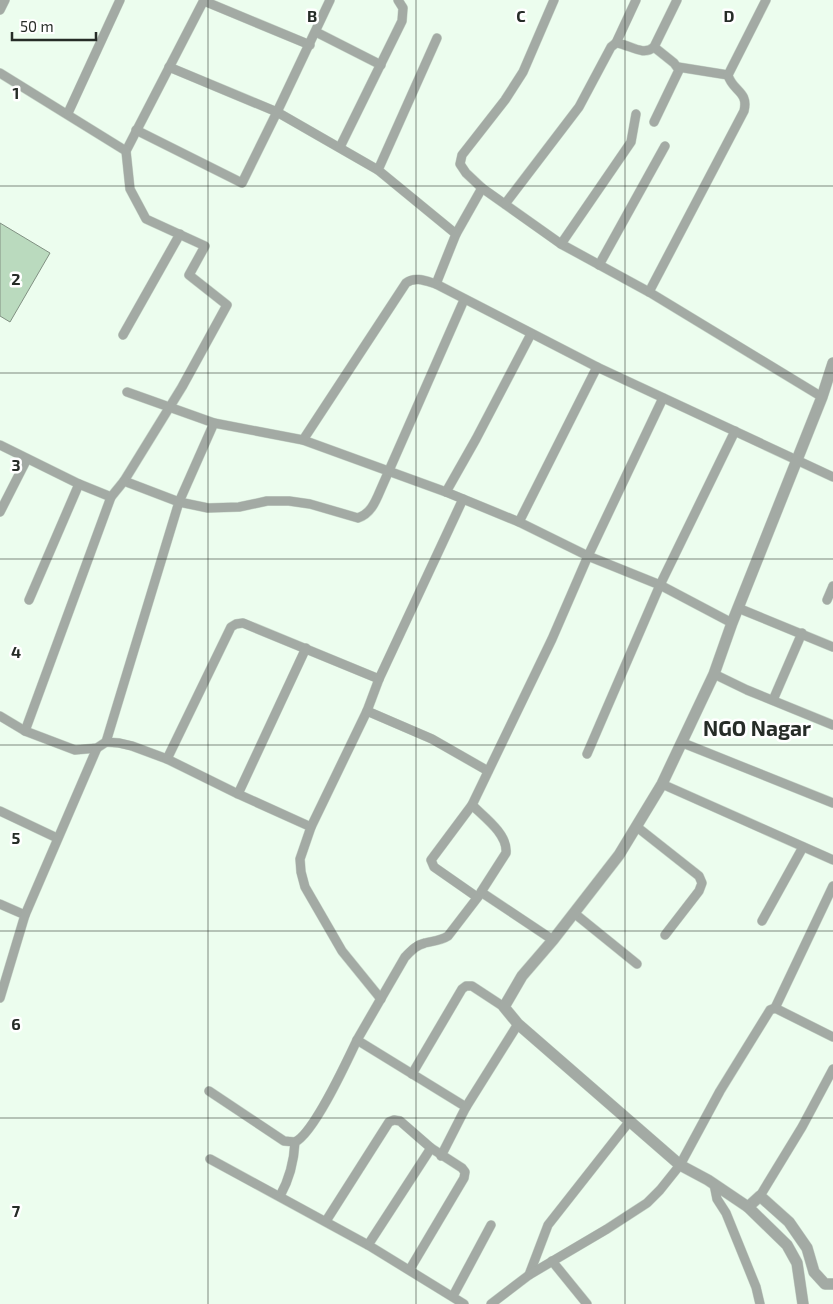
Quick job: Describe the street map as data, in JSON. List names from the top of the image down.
{
  "districts": ["NGO Nagar"],
  "scale_bar": "50 m",
  "grid": {
    "columns": ["B", "C", "D"],
    "rows": [
      "1",
      "2",
      "3",
      "4",
      "5",
      "6",
      "7"
    ]
  }
}
